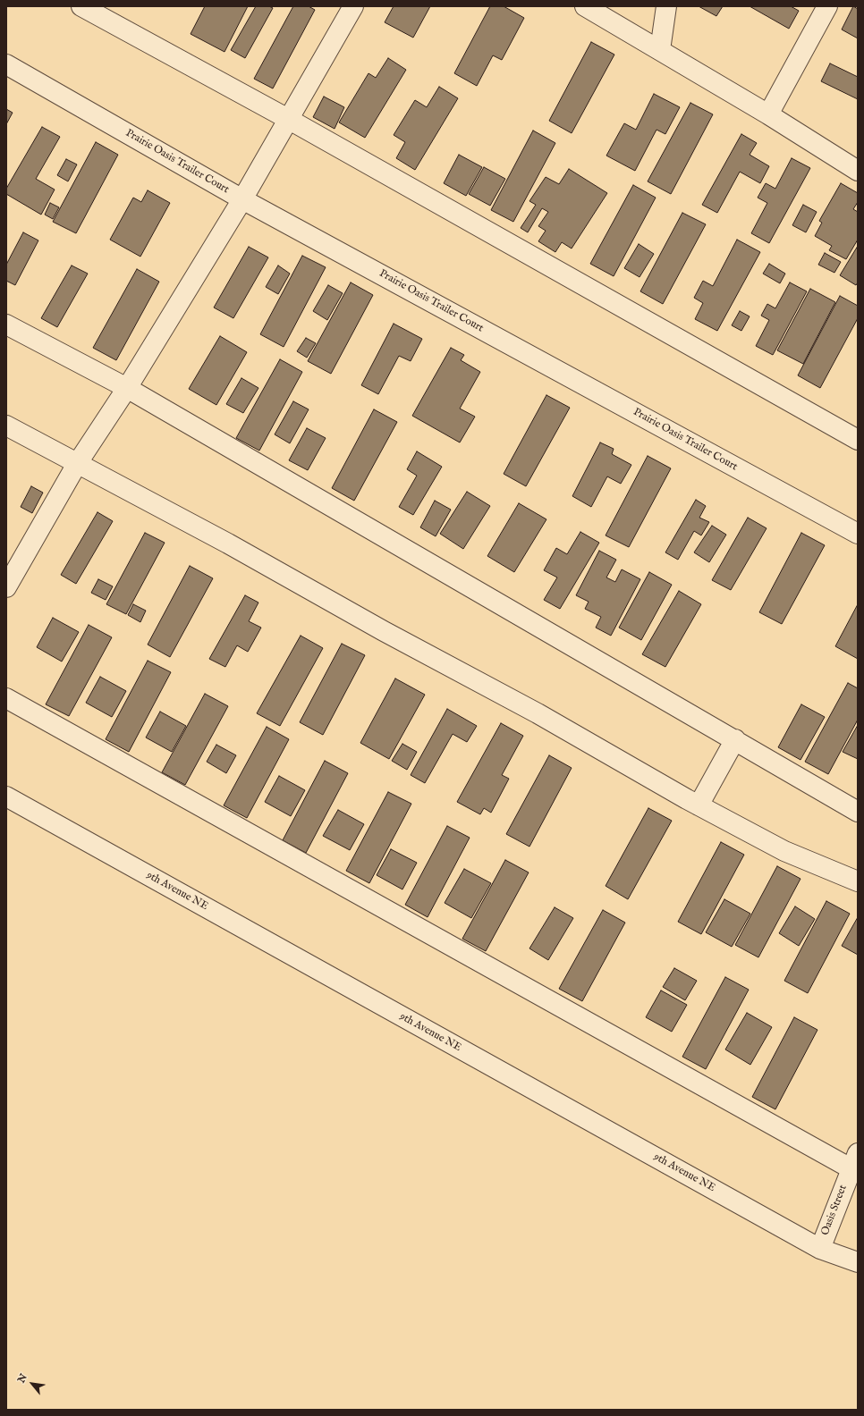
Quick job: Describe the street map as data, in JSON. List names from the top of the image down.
{
  "streets": {
    "street": ["Prairie Oasis Trailer Court", "9th Avenue NE", "Oasis Street"]
  },
  "crossings": [
    ["9th Avenue NE", "Oasis Street"]
  ],
  "north": "top left"
}
